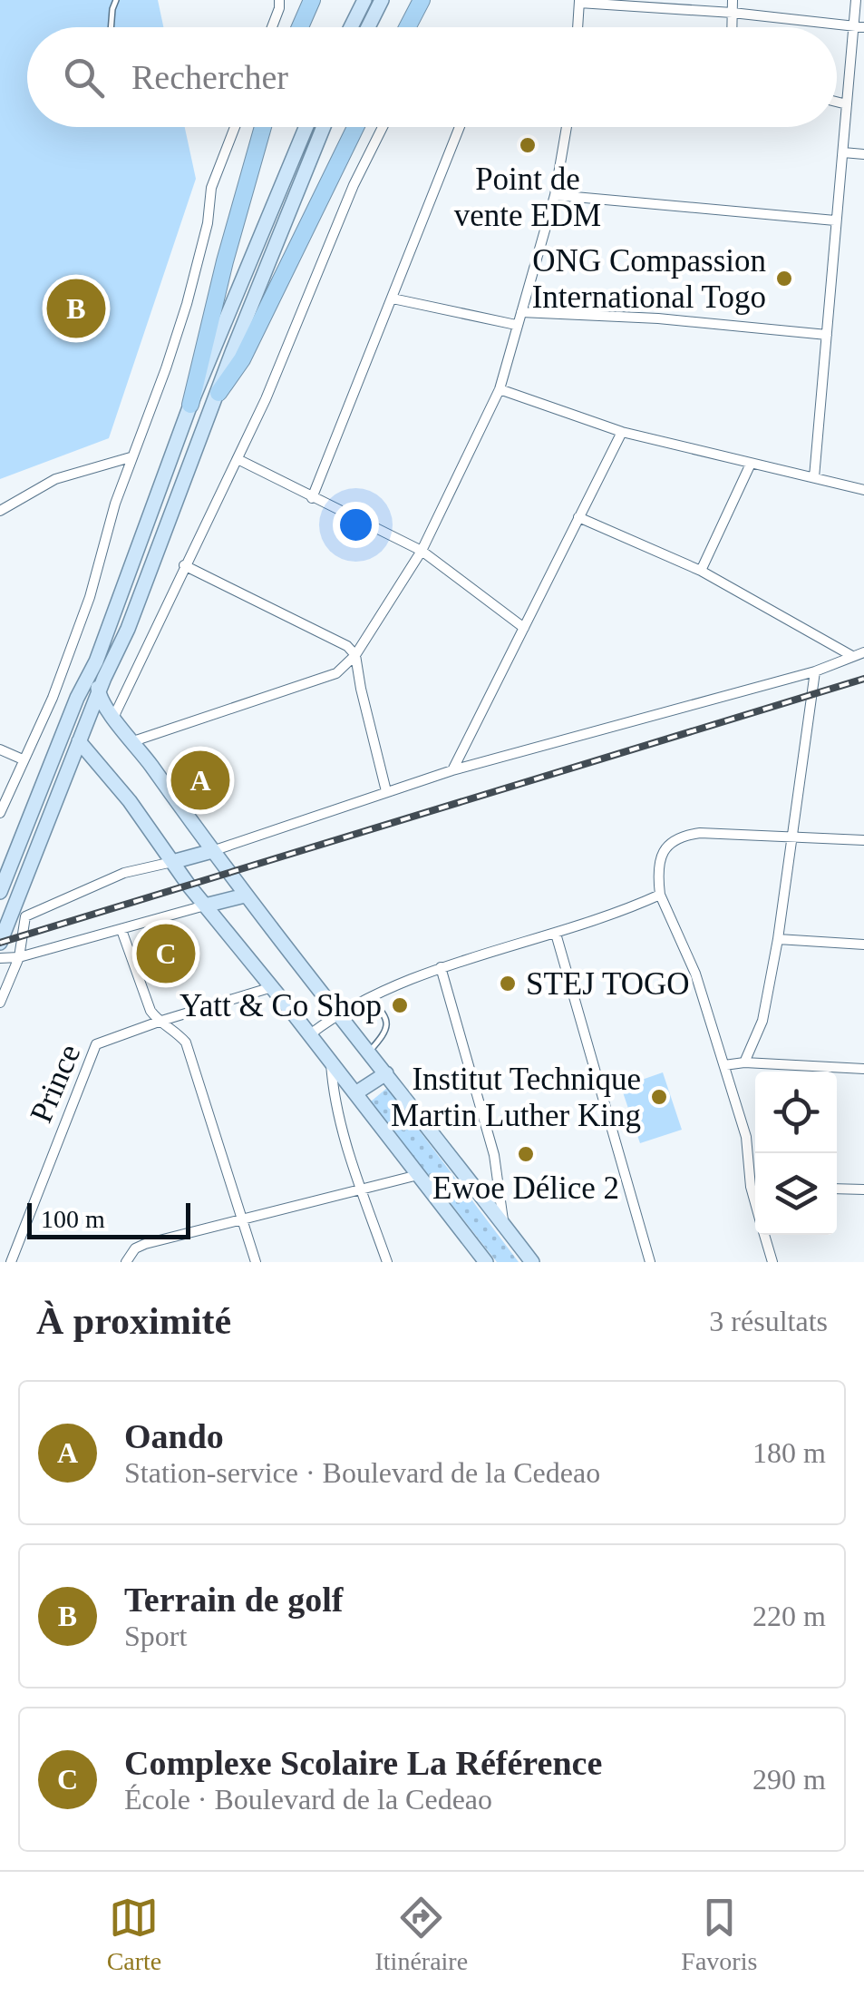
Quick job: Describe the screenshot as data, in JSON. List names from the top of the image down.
{
  "streets": {
    "street": ["Prince"]
  },
  "places": [
    "Point de vente EDM",
    "ONG Compassion International Togo",
    "STEJ TOGO",
    "Yatt & Co Shop",
    "Institut Technique Martin Luther King",
    "Ewoe Délice 2"
  ],
  "scale_bar": "100 m",
  "page": {
    "search": "Rechercher",
    "pins": ["B", "A", "C"],
    "scale": "100 m",
    "heading": ["À proximité", "3 résultats"],
    "list": [
      {
        "mark": "A",
        "name": "Oando",
        "note": "Station-service · Boulevard de la Cedeao",
        "value": "180 m"
      },
      {
        "mark": "B",
        "name": "Terrain de golf",
        "note": "Sport",
        "value": "220 m"
      },
      {
        "mark": "C",
        "name": "Complexe Scolaire La Référence",
        "note": "École · Boulevard de la Cedeao",
        "value": "290 m"
      }
    ],
    "nav": ["Carte", "Itinéraire", "Favoris"]
  }
}
